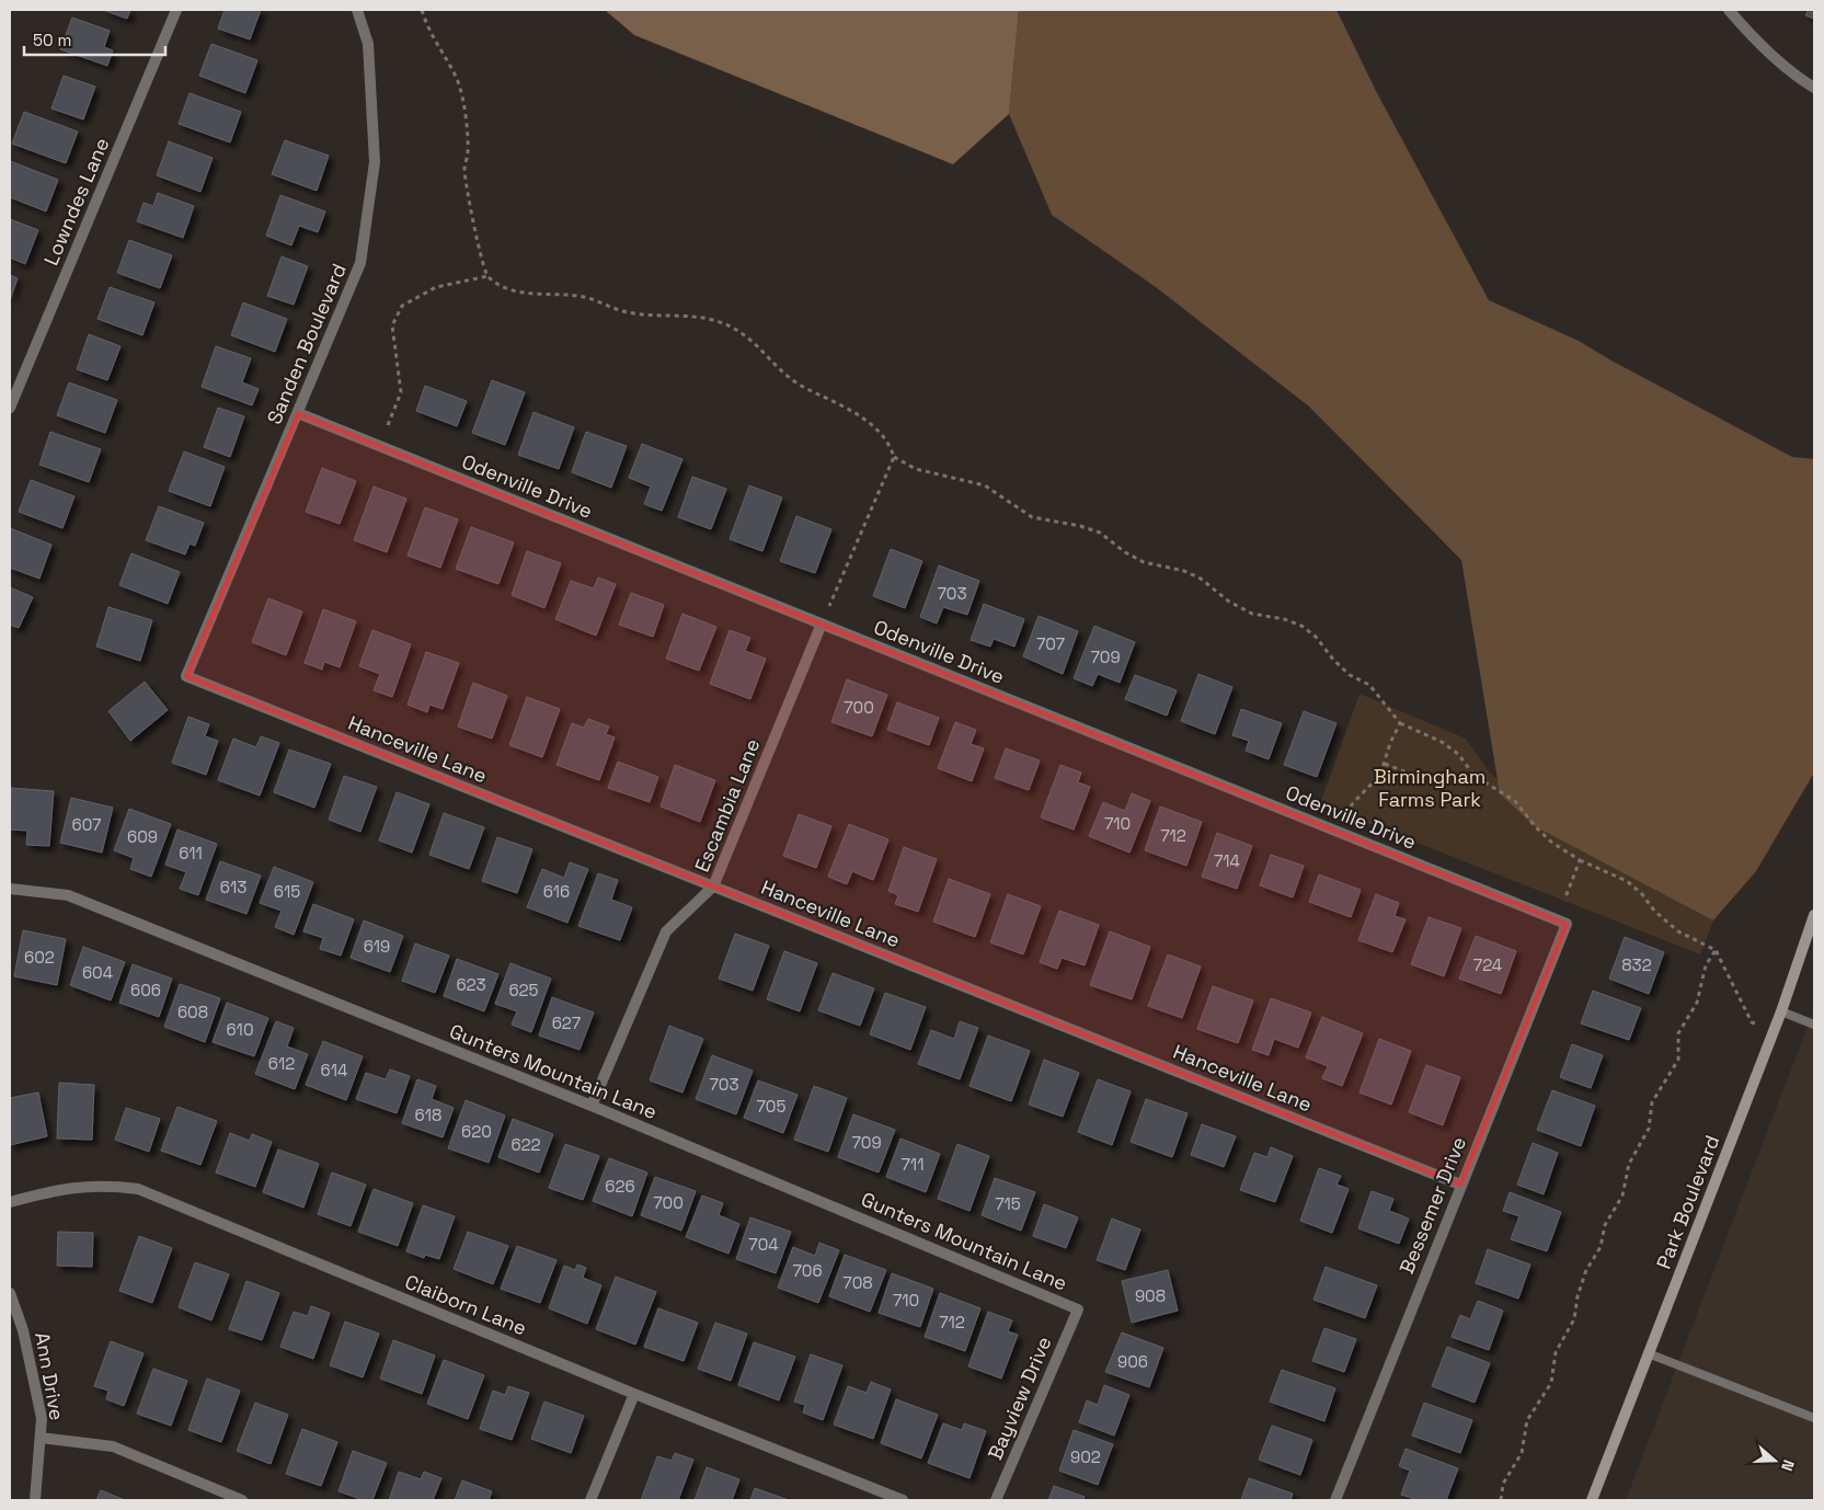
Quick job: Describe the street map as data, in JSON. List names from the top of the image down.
{
  "streets": {
    "main road": ["Park Boulevard"],
    "street": [
      "Lowndes Lane",
      "Sanden Boulevard",
      "Odenville Drive",
      "Hanceville Lane",
      "Escambia Lane",
      "Gunters Mountain Lane",
      "Bessemer Drive",
      "Claiborn Lane",
      "Ann Drive",
      "Bayview Drive"
    ]
  },
  "crossings": [
    ["Sanden Boulevard", "Odenville Drive"],
    ["Sanden Boulevard", "Hanceville Lane"],
    ["Odenville Drive", "Escambia Lane"],
    ["Odenville Drive", "Bessemer Drive"],
    ["Hanceville Lane", "Escambia Lane"],
    ["Hanceville Lane", "Bessemer Drive"],
    ["Escambia Lane", "Gunters Mountain Lane"],
    ["Gunters Mountain Lane", "Bayview Drive"]
  ],
  "parks": ["Birmingham Farms Park"],
  "house_numbers": [
    "703",
    "707",
    "709",
    "700",
    "710",
    "607",
    "712",
    "609",
    "611",
    "714",
    "613",
    "615",
    "616",
    "619",
    "602",
    "724",
    "832",
    "604",
    "623",
    "606",
    "625",
    "608",
    "627",
    "610",
    "612",
    "614",
    "703",
    "705",
    "618",
    "620",
    "709",
    "622",
    "711",
    "626",
    "700",
    "715",
    "704",
    "706",
    "708",
    "908",
    "710",
    "712",
    "906",
    "902"
  ],
  "scale_bar": "50 m",
  "north": "right"
}
